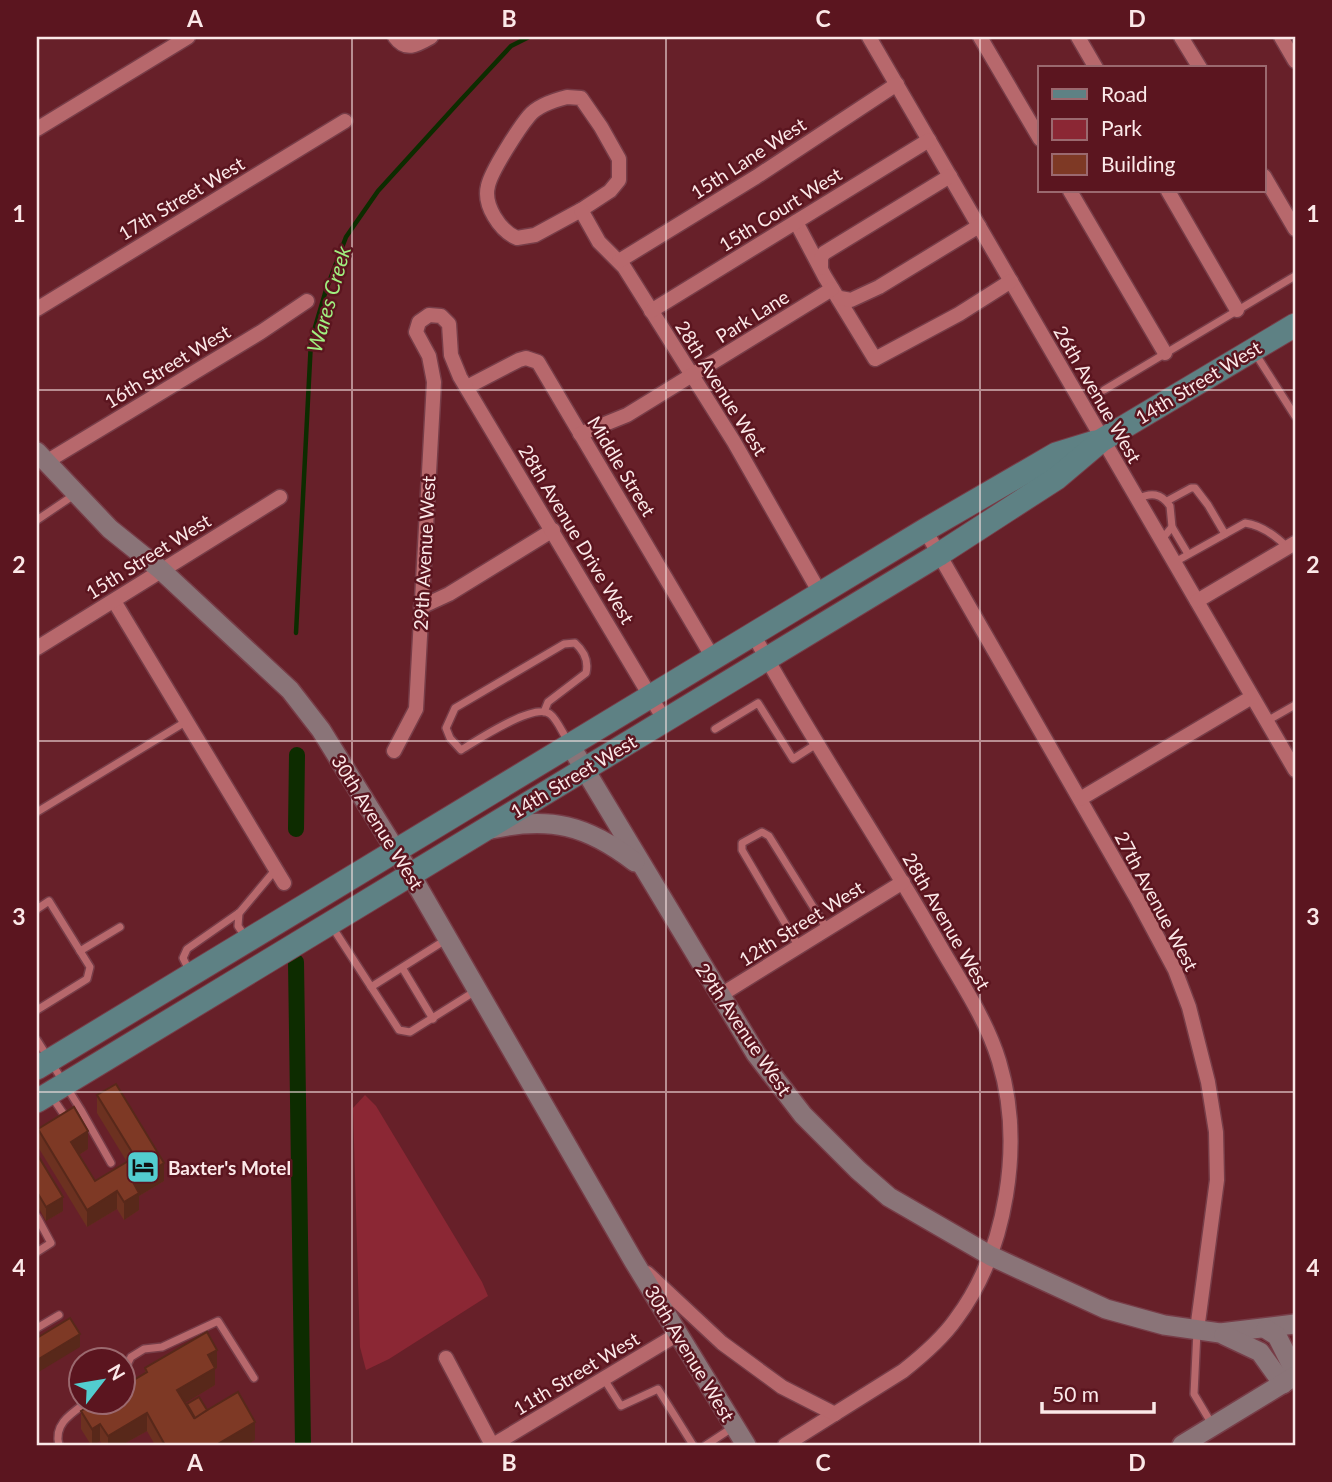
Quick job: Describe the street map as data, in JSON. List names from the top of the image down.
{
  "streets": {
    "main road": ["14th Street West"],
    "street": [
      "15th Lane West",
      "17th Street West",
      "15th Court West",
      "Park Lane",
      "16th Street West",
      "28th Avenue West",
      "26th Avenue West",
      "Middle Street",
      "28th Avenue Drive West",
      "29th Avenue West",
      "15th Street West",
      "30th Avenue West",
      "27th Avenue West",
      "12th Street West",
      "11th Street West"
    ]
  },
  "crossings": [
    ["15th Lane West", "28th Avenue West"],
    ["15th Lane West", "26th Avenue West"],
    ["15th Court West", "28th Avenue West"],
    ["15th Court West", "26th Avenue West"],
    ["Park Lane", "28th Avenue West"],
    ["Park Lane", "26th Avenue West"],
    ["Park Lane", "Middle Street"],
    ["16th Street West", "30th Avenue West"],
    ["14th Street West", "28th Avenue West"],
    ["14th Street West", "26th Avenue West"],
    ["14th Street West", "Middle Street"],
    ["14th Street West", "28th Avenue Drive West"],
    ["14th Street West", "29th Avenue West"],
    ["14th Street West", "30th Avenue West"],
    ["14th Street West", "27th Avenue West"],
    ["28th Avenue West", "29th Avenue West"],
    ["28th Avenue West", "30th Avenue West"],
    ["28th Avenue West", "12th Street West"],
    ["Middle Street", "28th Avenue Drive West"],
    ["29th Avenue West", "27th Avenue West"],
    ["29th Avenue West", "12th Street West"],
    ["15th Street West", "30th Avenue West"],
    ["30th Avenue West", "11th Street West"]
  ],
  "water": ["Wares Creek"],
  "places": {
    "hotel": ["Baxter's Motel"]
  },
  "legend": ["Road", "Park", "Building"],
  "scale_bar": "50 m",
  "north": "top right",
  "grid": {
    "columns": [
      "A",
      "B",
      "C",
      "D"
    ],
    "rows": [
      "1",
      "2",
      "3",
      "4"
    ]
  }
}
